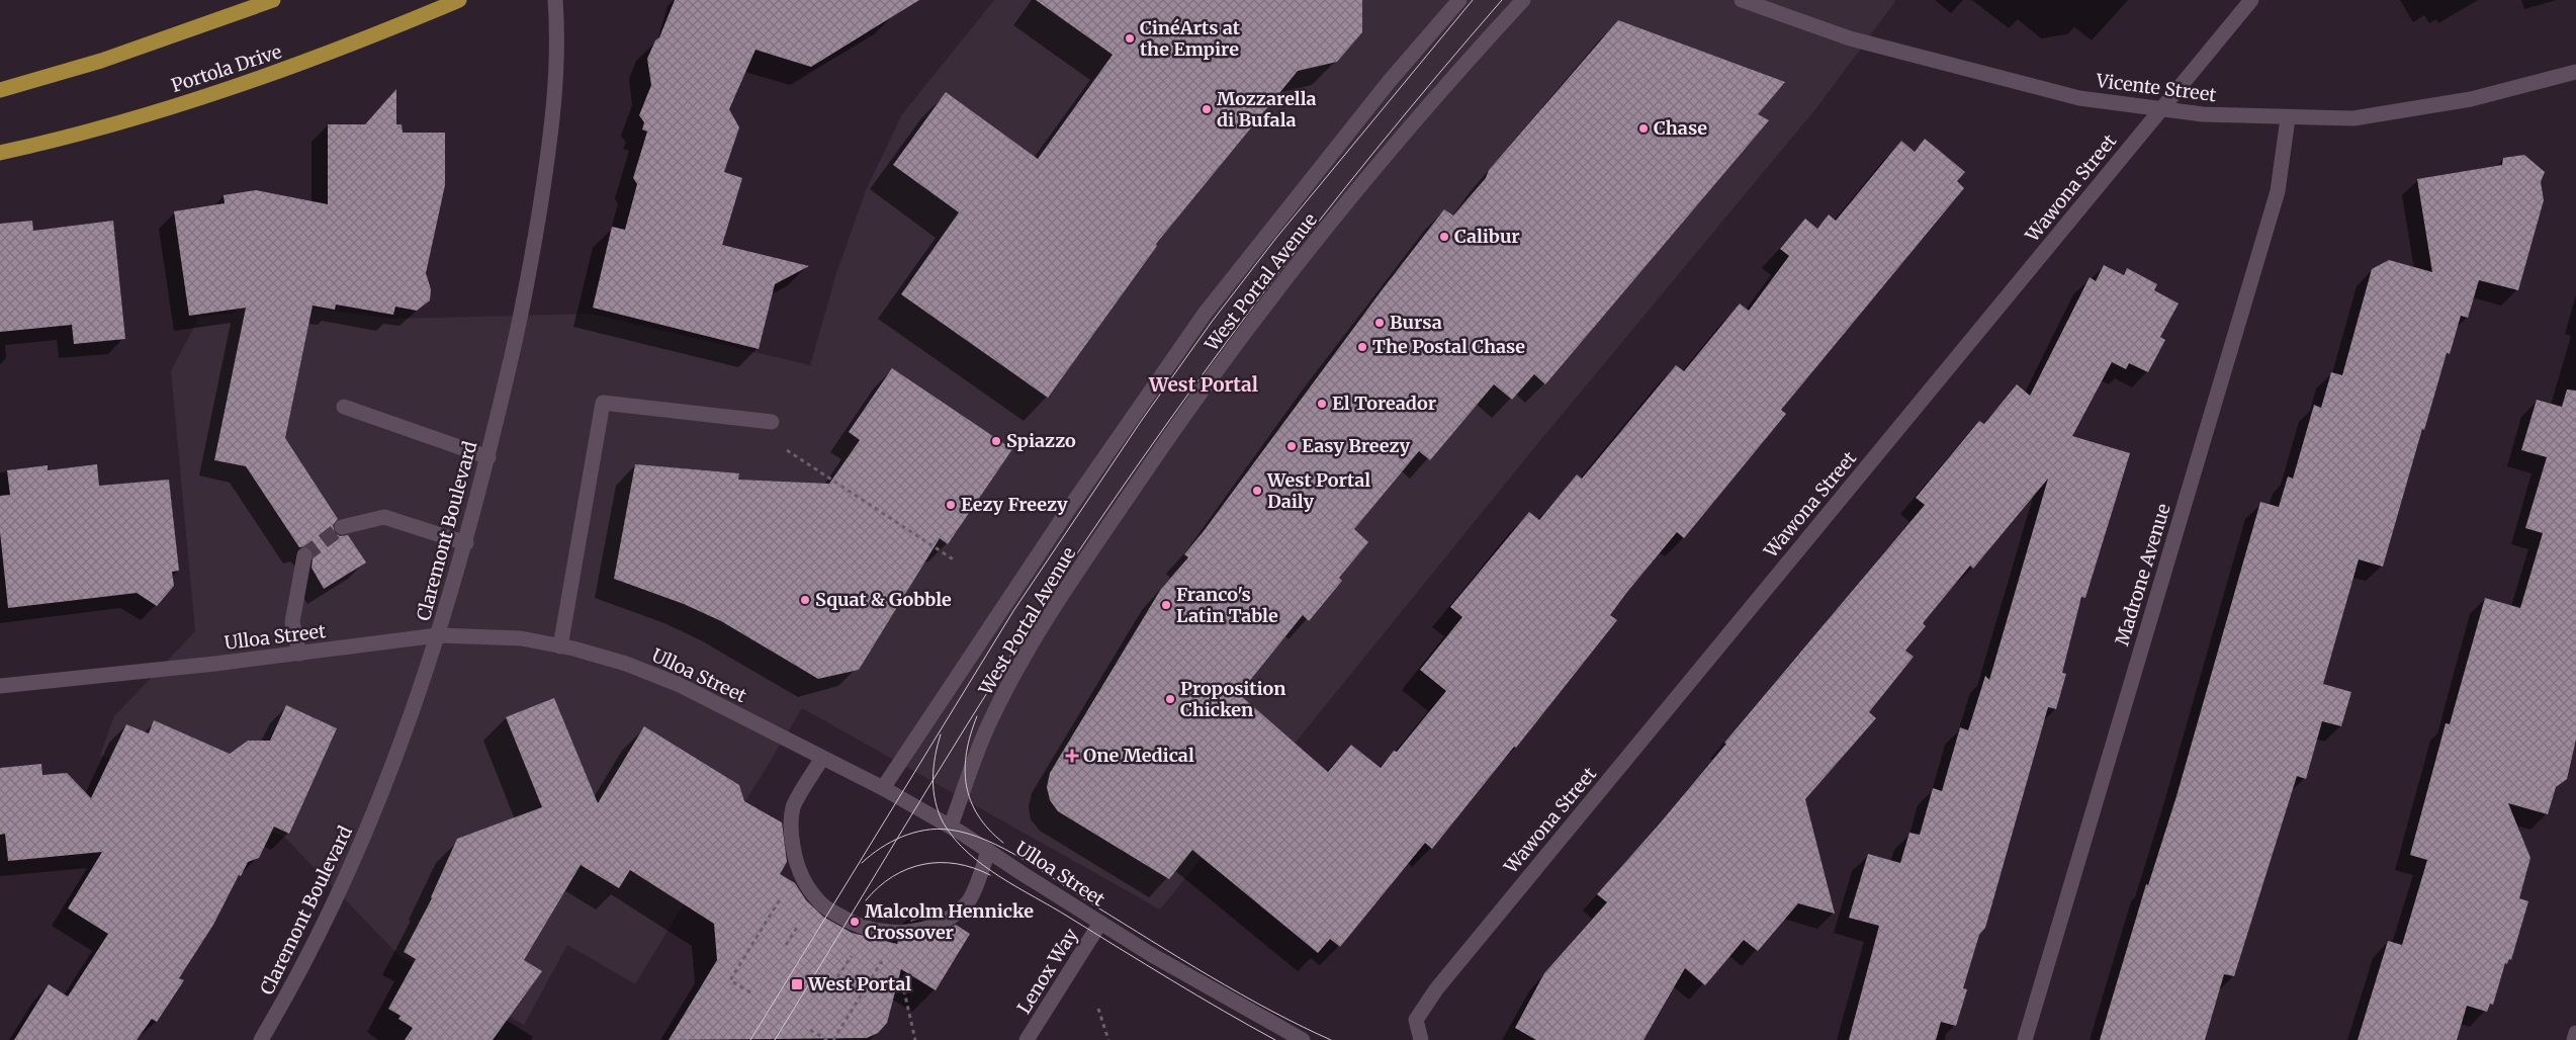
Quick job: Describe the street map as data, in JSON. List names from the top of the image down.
{
  "streets": {
    "main road": ["Portola Drive"],
    "street": [
      "Vicente Street",
      "Wawona Street",
      "West Portal Avenue",
      "Claremont Boulevard",
      "Madrone Avenue",
      "Ulloa Street",
      "Lenox Way"
    ]
  },
  "crossings": [
    ["Vicente Street", "Wawona Street"],
    ["Vicente Street", "Madrone Avenue"],
    ["West Portal Avenue", "Ulloa Street"],
    ["Claremont Boulevard", "Ulloa Street"],
    ["Ulloa Street", "Lenox Way"]
  ],
  "districts": ["West Portal"],
  "places": {
    "other": [
      "CinéArts at the Empire",
      "Mozzarella di Bufala",
      "Chase",
      "Calibur",
      "Bursa",
      "The Postal Chase",
      "El Toreador",
      "Spiazzo",
      "Easy Breezy",
      "West Portal Daily",
      "Eezy Freezy",
      "Squat & Gobble",
      "Franco's Latin Table",
      "Proposition Chicken",
      "Malcolm Hennicke Crossover"
    ],
    "health": ["One Medical"],
    "transit": ["West Portal"]
  }
}
